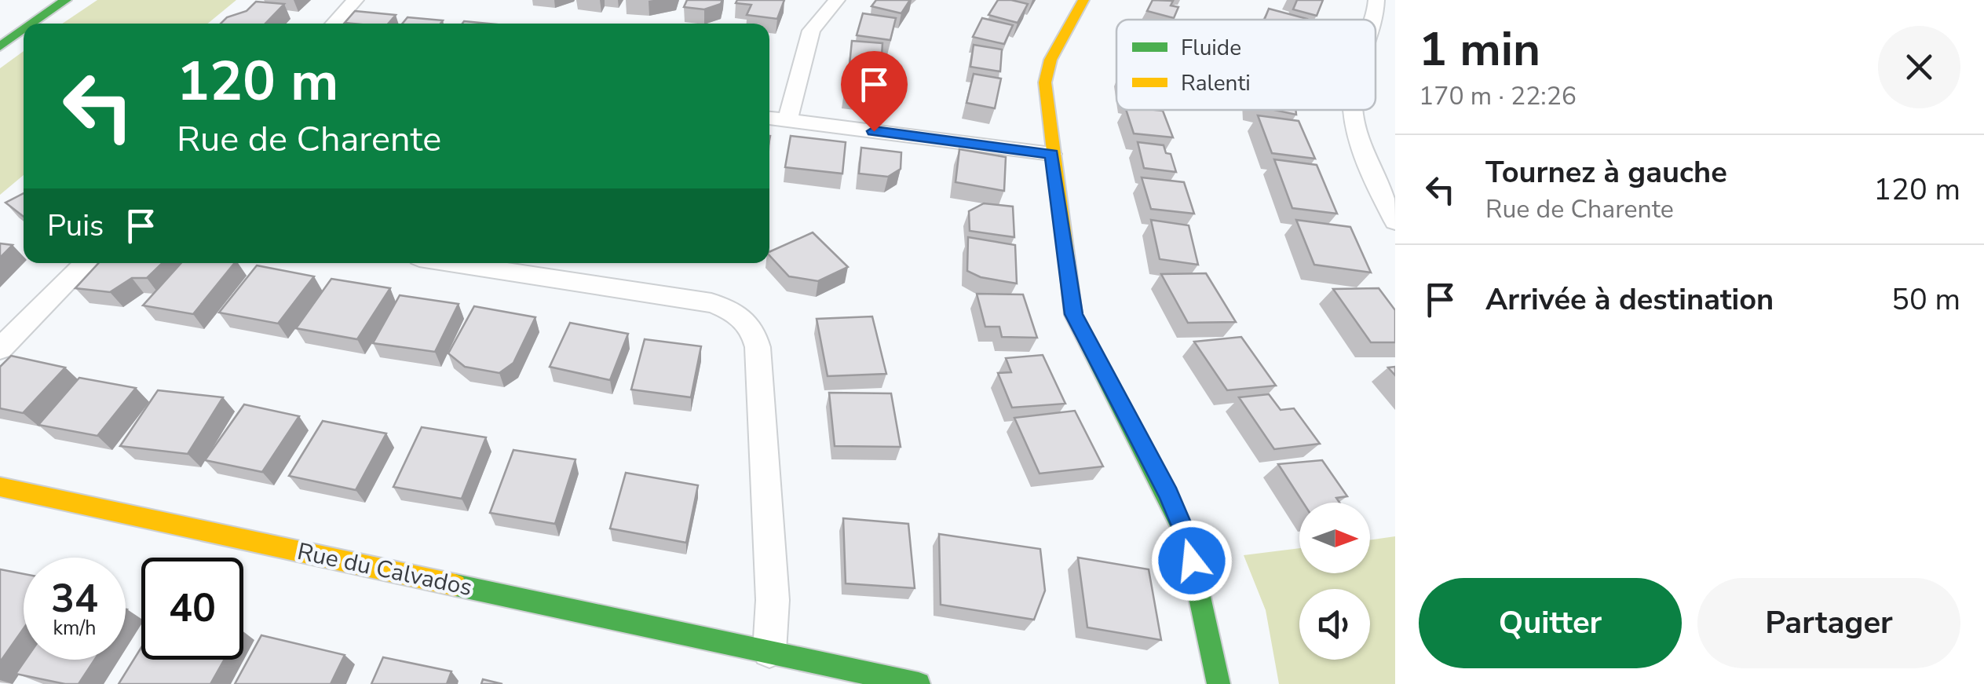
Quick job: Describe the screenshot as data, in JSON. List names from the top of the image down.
{
  "streets": {
    "main road": ["Rue du Calvados"]
  },
  "legend": ["Fluide", "Ralenti"],
  "north": "right",
  "page": {
    "heading": ["1 min", "170 m · 22:26"],
    "turn": ["120 m", "Rue de Charente"],
    "list": [
      {
        "name": "Tournez à gauche",
        "note": "Rue de Charente",
        "value": "120 m"
      },
      {
        "name": "Arrivée à destination",
        "value": "50 m"
      }
    ],
    "then": "Puis",
    "speed": "34 km/h",
    "limit": "40",
    "buttons": ["Quitter", "Partager"]
  }
}
